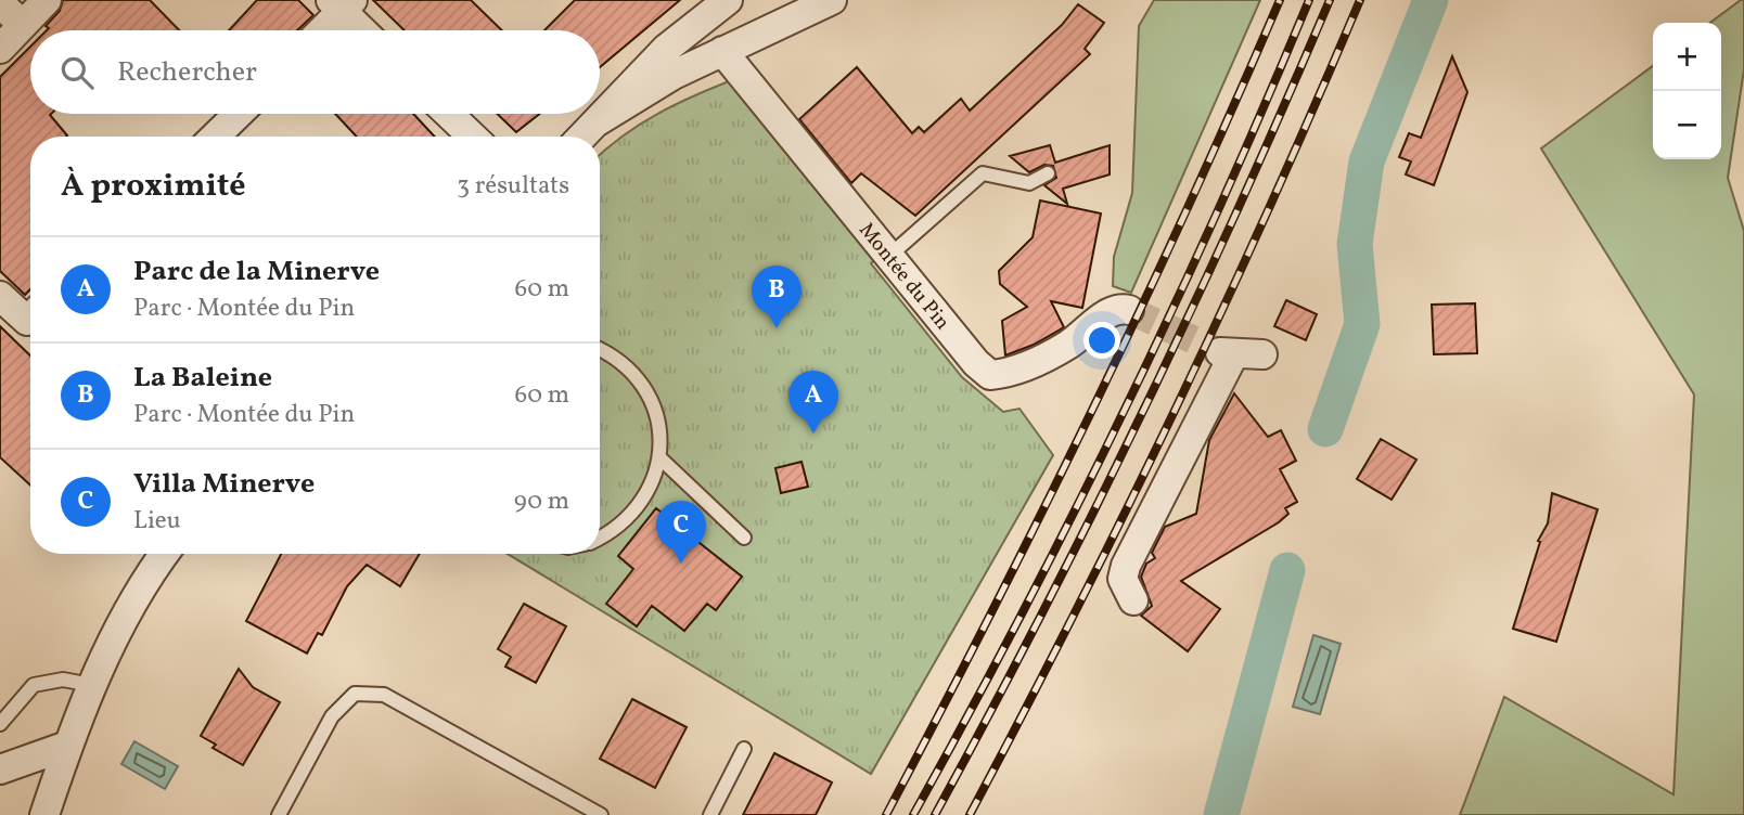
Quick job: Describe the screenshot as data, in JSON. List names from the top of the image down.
{
  "streets": {
    "street": ["Montée du Pin"]
  },
  "page": {
    "map_buttons": ["+", "−"],
    "search": "Rechercher",
    "heading": ["À proximité", "3 résultats"],
    "list": [
      {
        "mark": "A",
        "name": "Parc de la Minerve",
        "note": "Parc · Montée du Pin",
        "value": "60 m"
      },
      {
        "mark": "B",
        "name": "La Baleine",
        "note": "Parc · Montée du Pin",
        "value": "60 m"
      },
      {
        "mark": "C",
        "name": "Villa Minerve",
        "note": "Lieu",
        "value": "90 m"
      }
    ],
    "pins": ["B", "A", "C"]
  }
}
